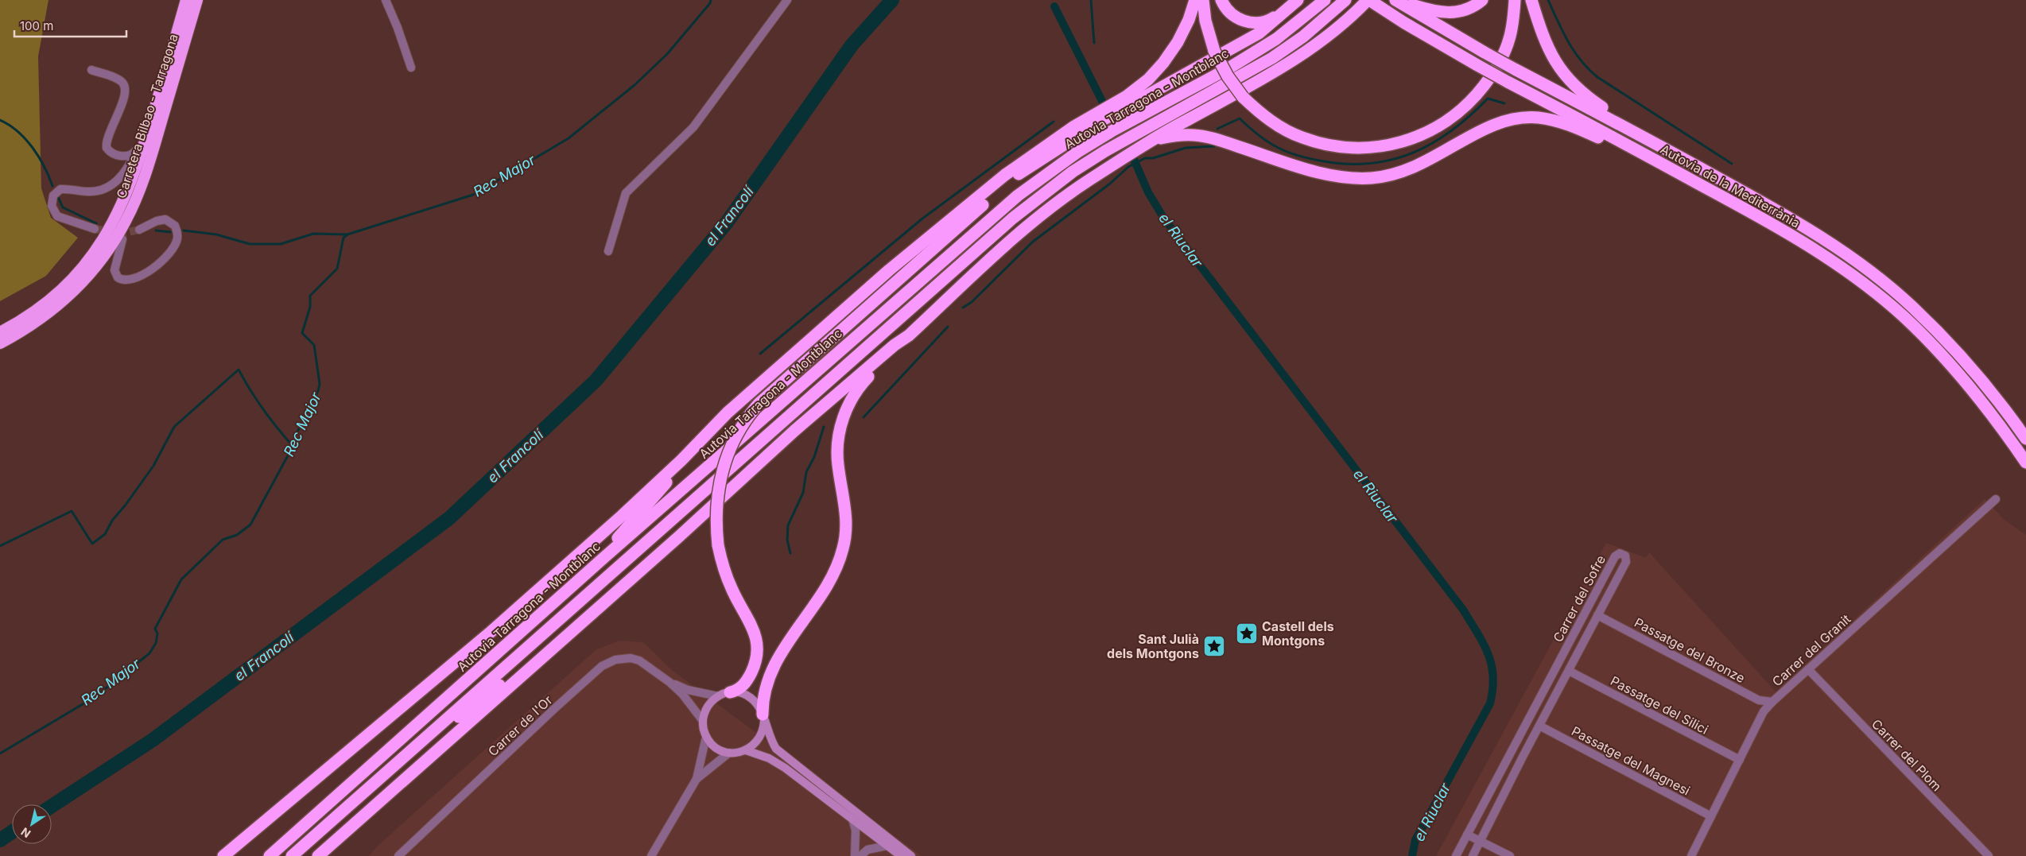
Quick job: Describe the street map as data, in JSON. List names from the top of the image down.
{
  "streets": {
    "highway": ["Autovia Tarragona - Montblanc", "Carretera Bilbao - Tarragona", "Autovia de la Mediterrània"],
    "street": [
      "Carrer del Sofre",
      "Passatge del Bronze",
      "Carrer del Granit",
      "Passatge del Silici",
      "Carrer de l'Or",
      "Carrer del Plom",
      "Passatge del Magnesi"
    ]
  },
  "crossings": [
    ["Carrer del Sofre", "Passatge del Bronze"],
    ["Carrer del Sofre", "Passatge del Silici"],
    ["Carrer del Sofre", "Passatge del Magnesi"],
    ["Passatge del Bronze", "Carrer del Granit"],
    ["Carrer del Granit", "Passatge del Silici"],
    ["Carrer del Granit", "Carrer del Plom"],
    ["Carrer del Granit", "Passatge del Magnesi"]
  ],
  "water": ["Rec Major", "el Francolí", "el Riuclar"],
  "places": {
    "place": ["Castell dels Montgons", "Sant Julià dels Montgons"]
  },
  "scale_bar": "100 m",
  "north": "bottom left"
}
